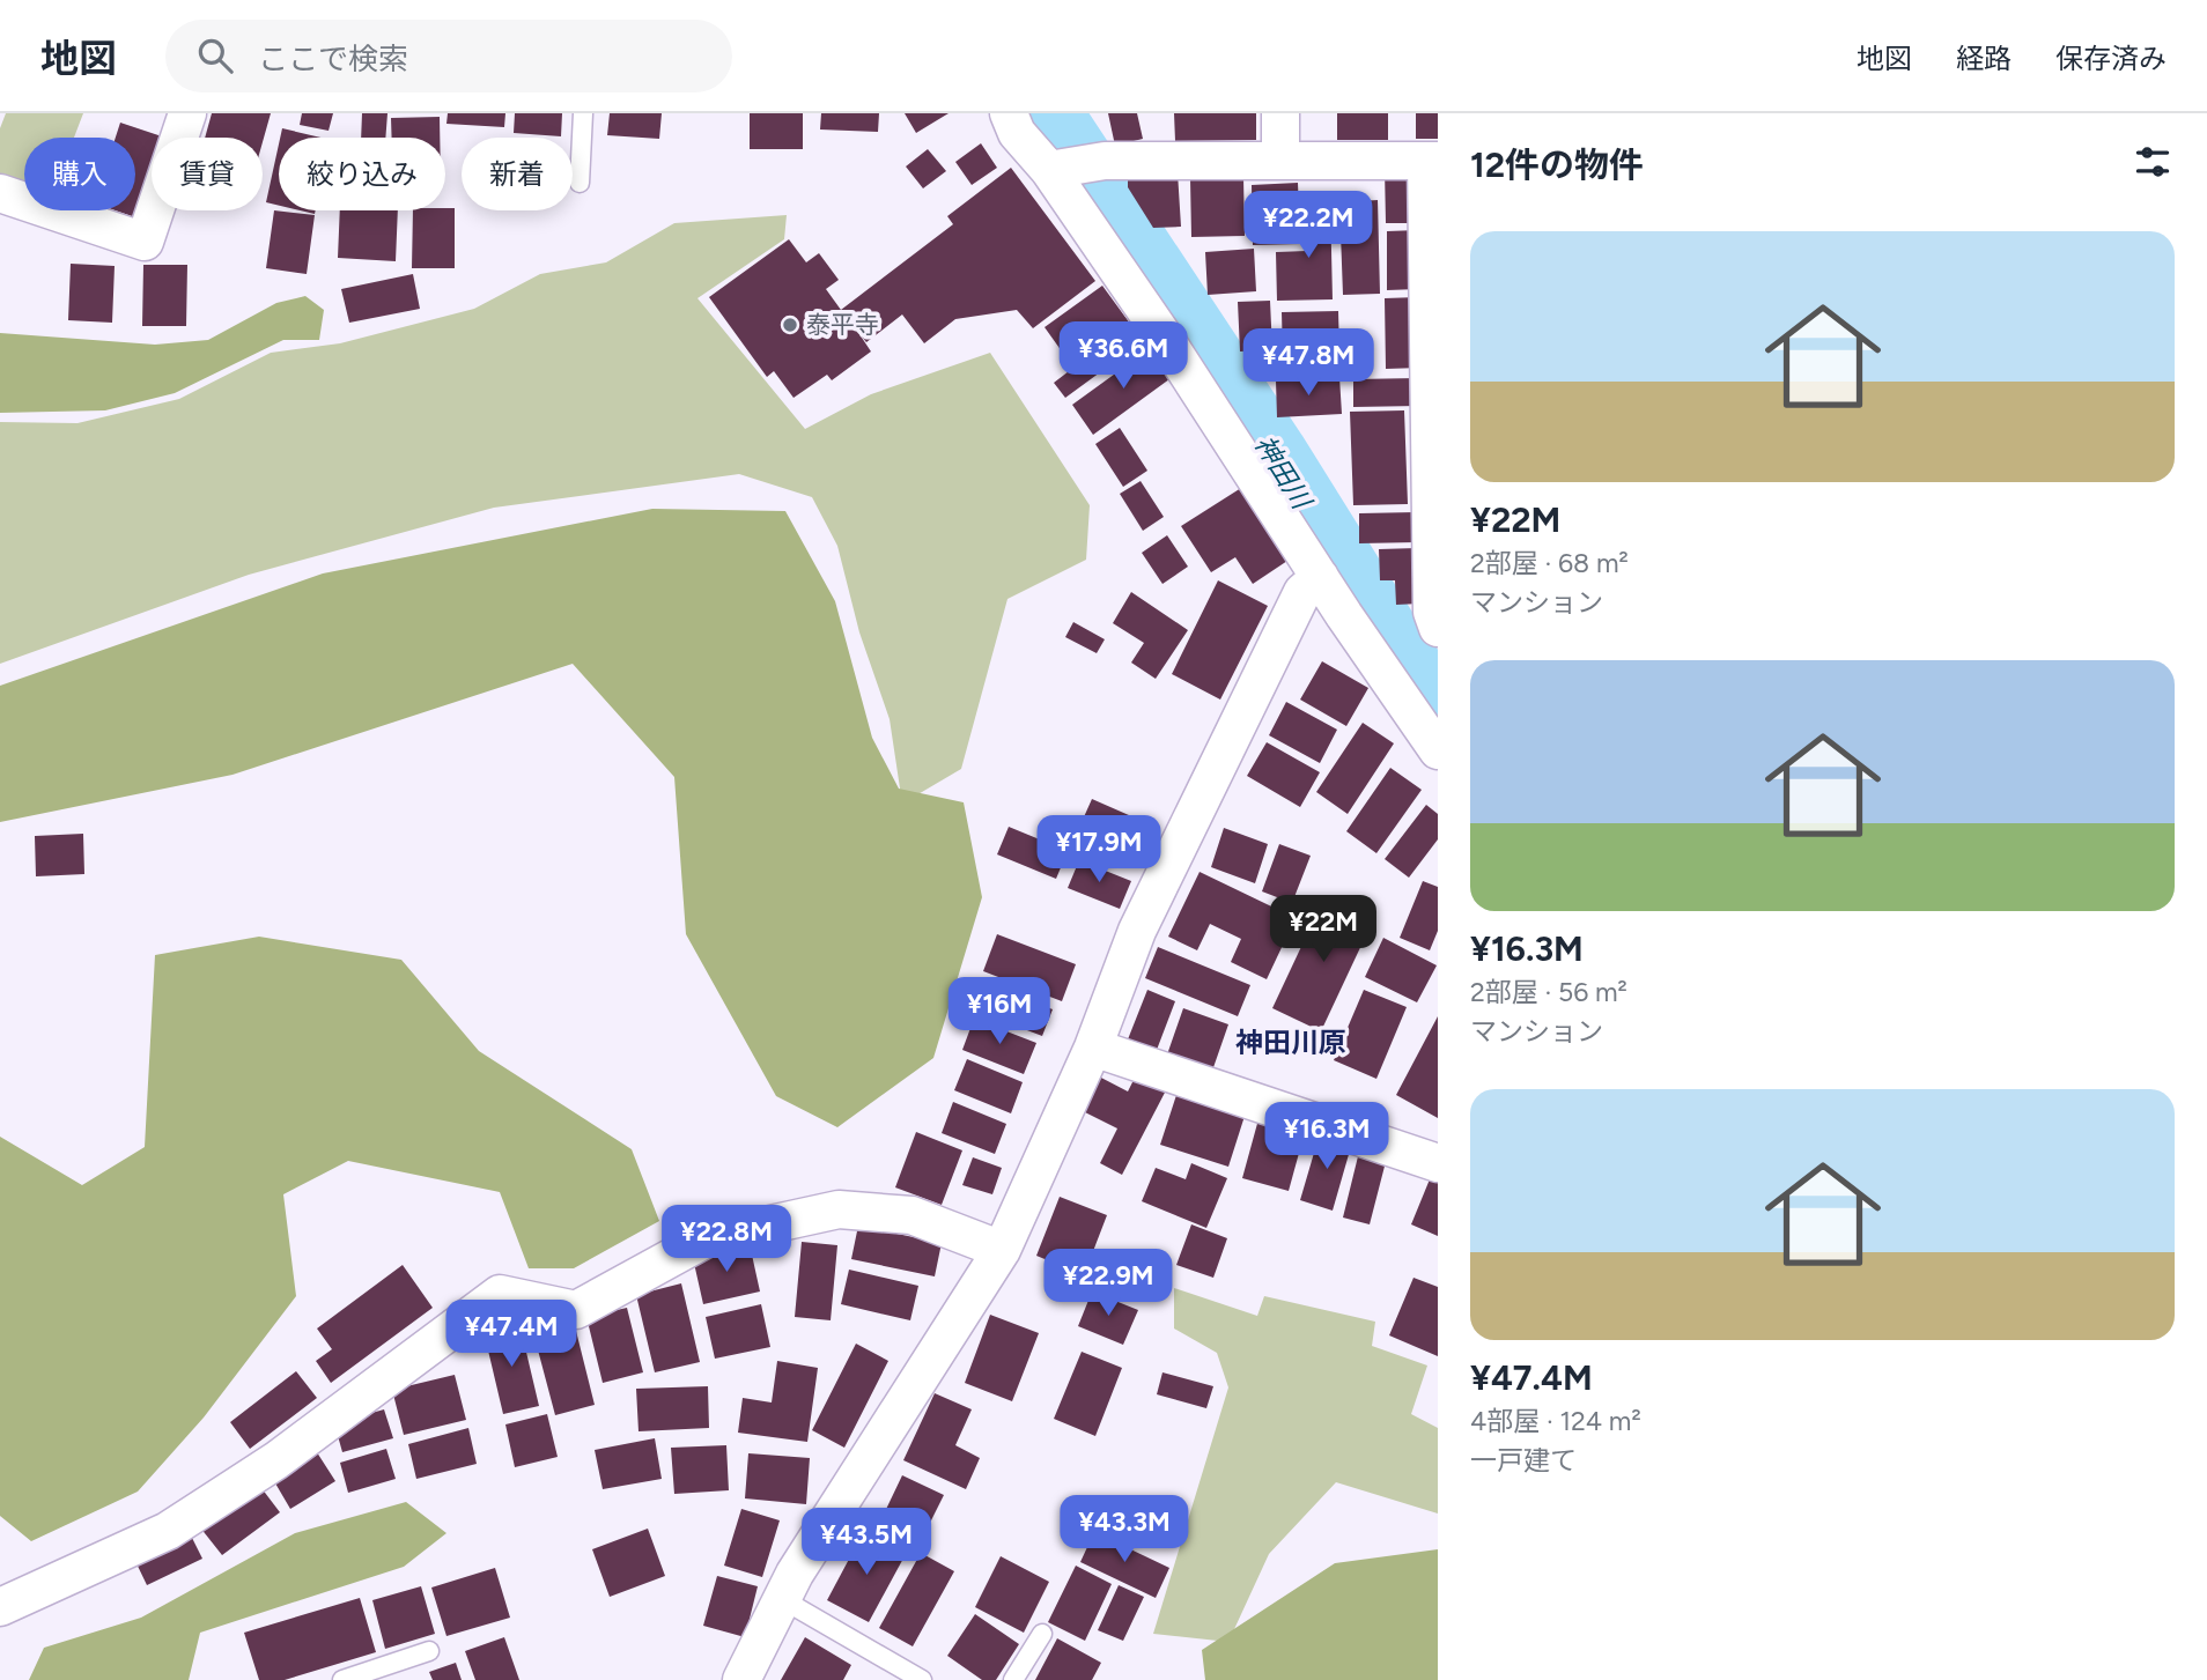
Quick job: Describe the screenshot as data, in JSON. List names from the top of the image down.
{
  "districts": ["神田川原"],
  "water": ["神田川"],
  "places": ["泰平寺"],
  "page": {
    "header": "地図",
    "search": "ここで検索",
    "nav": ["地図", "経路", "保存済み"],
    "heading": "12件の物件",
    "chip": [
      "購入",
      "賃貸",
      "絞り込み",
      "新着"
    ],
    "price": [
      "¥22.2M",
      "¥36.6M",
      "¥47.8M",
      "¥17.9M",
      "¥22M",
      "¥16M",
      "¥16.3M",
      "¥22.8M",
      "¥22.9M",
      "¥47.4M",
      "¥43.3M",
      "¥43.5M"
    ],
    "list": [
      {
        "name": "¥22M",
        "note": "2部屋 · 68 m² · マンション"
      },
      {
        "name": "¥16.3M",
        "note": "2部屋 · 56 m² · マンション"
      },
      {
        "name": "¥47.4M",
        "note": "4部屋 · 124 m² · 一戸建て"
      }
    ]
  }
}
